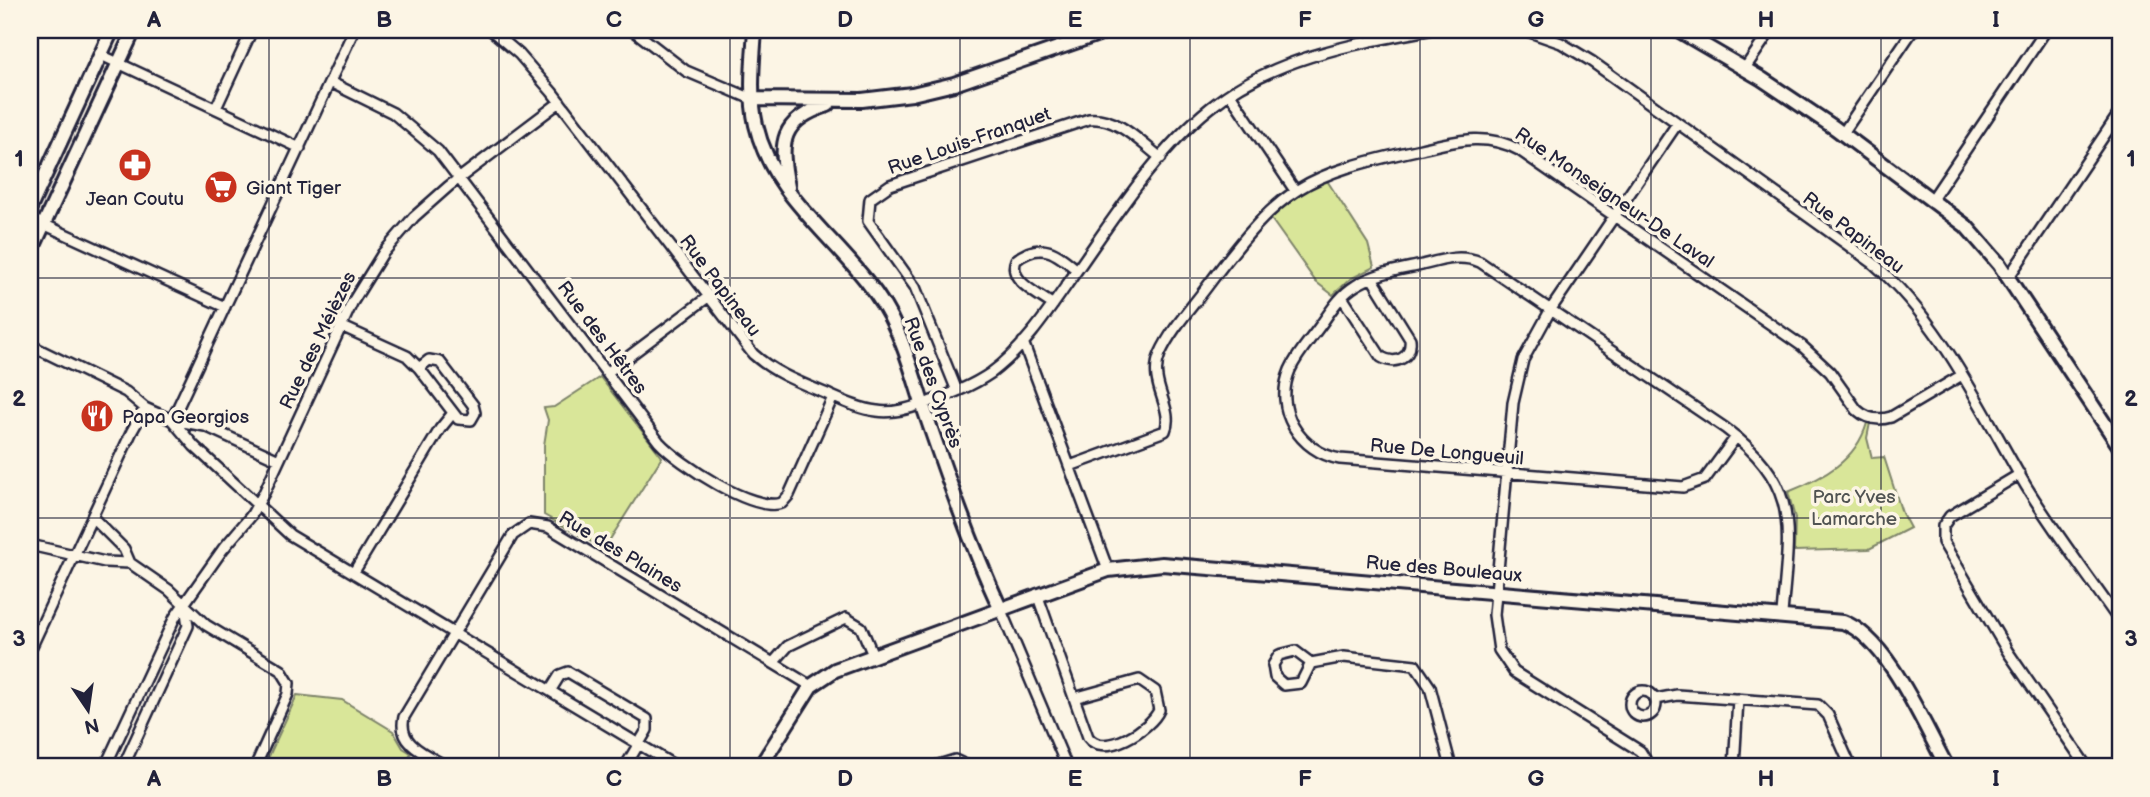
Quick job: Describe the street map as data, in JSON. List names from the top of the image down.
{
  "streets": {
    "street": [
      "Rue Louis-Franquet",
      "Rue Monseigneur-De Laval",
      "Rue Papineau",
      "Rue des Hêtres",
      "Rue des Mélèzes",
      "Rue des Cyprès",
      "Rue De Longueuil",
      "Rue des Plaines",
      "Rue des Bouleaux"
    ]
  },
  "crossings": [
    ["Rue Louis-Franquet", "Rue Papineau"],
    ["Rue Monseigneur-De Laval", "Rue Papineau"],
    ["Rue Papineau", "Rue des Hêtres"],
    ["Rue Papineau", "Rue des Mélèzes"],
    ["Rue Papineau", "Rue des Cyprès"],
    ["Rue des Hêtres", "Rue des Mélèzes"],
    ["Rue des Cyprès", "Rue des Bouleaux"],
    ["Rue De Longueuil", "Rue des Bouleaux"],
    ["Rue des Plaines", "Rue des Bouleaux"]
  ],
  "parks": ["Parc Yves Lamarche"],
  "places": {
    "pharmacy": ["Jean Coutu"],
    "supermarket": ["Giant Tiger"],
    "restaurant": ["Papa Georgios"]
  },
  "north": "bottom",
  "grid": {
    "columns": [
      "A",
      "B",
      "C",
      "D",
      "E",
      "F",
      "G",
      "H",
      "I"
    ],
    "rows": ["1", "2", "3"]
  }
}
